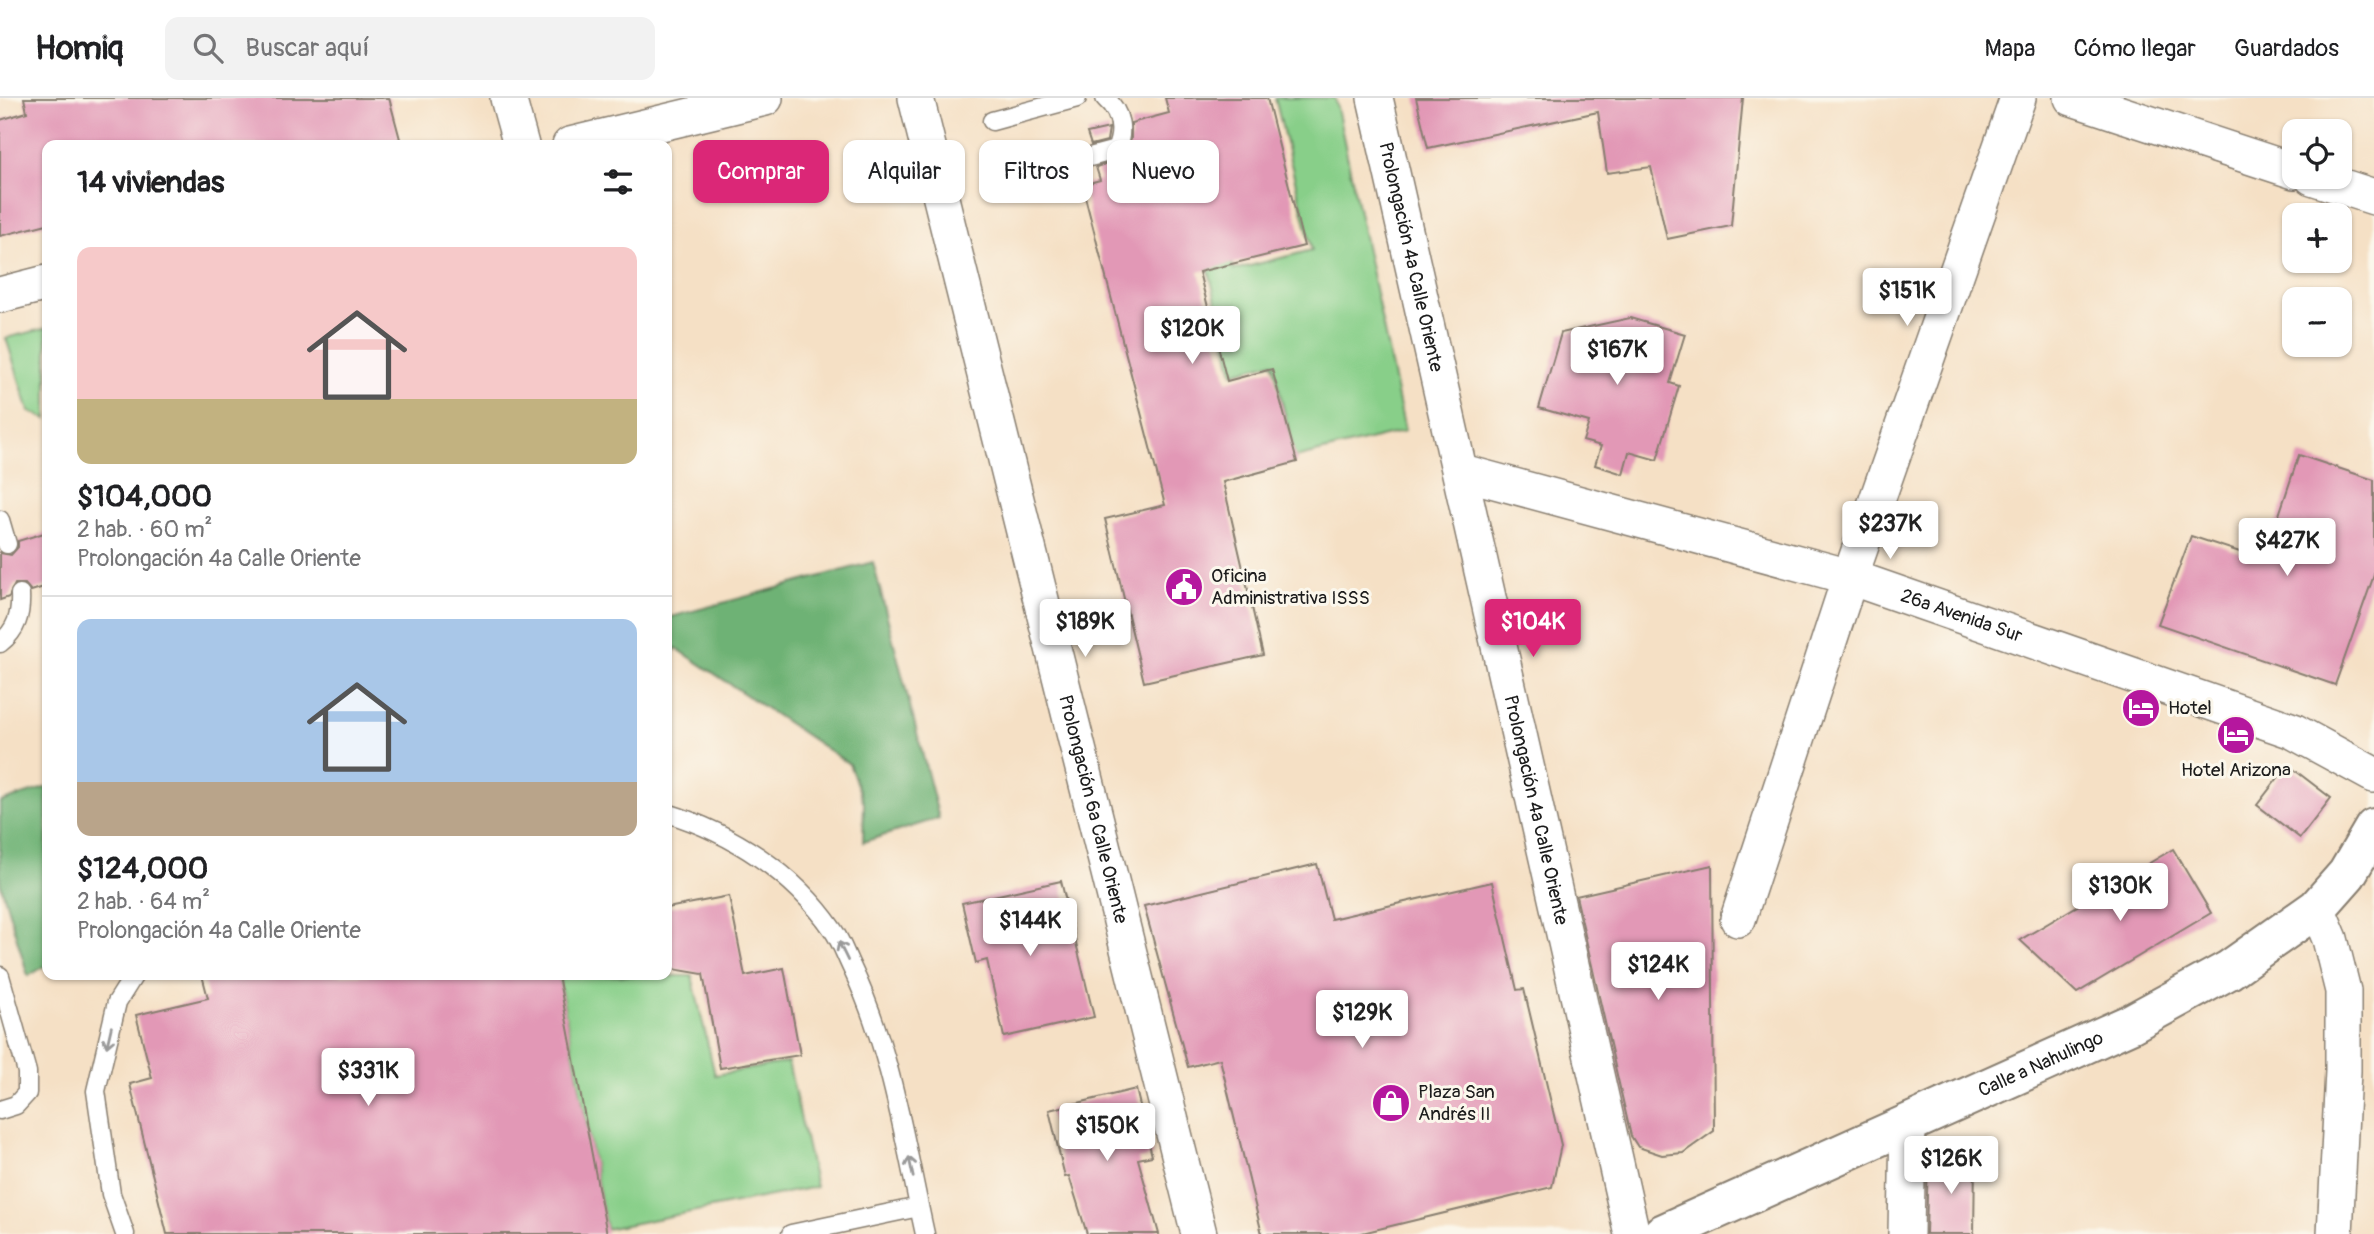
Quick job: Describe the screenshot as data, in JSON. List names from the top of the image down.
{
  "streets": {
    "street": [
      "Prolongación 4a Calle Oriente",
      "26a Avenida Sur",
      "Prolongación 6a Calle Oriente",
      "Calle a Nahulingo"
    ]
  },
  "crossings": [
    ["Prolongación 4a Calle Oriente", "26a Avenida Sur"]
  ],
  "places": {
    "public building": ["Oficina Administrativa ISSS"],
    "hotel": ["Hotel", "Hotel Arizona"],
    "shop": ["Plaza San Andrés II"]
  },
  "page": {
    "header": "Homiq",
    "search": "Buscar aquí",
    "nav": ["Mapa", "Cómo llegar", "Guardados"],
    "map_buttons": ["+", "−"],
    "chip": [
      "Comprar",
      "Alquilar",
      "Filtros",
      "Nuevo"
    ],
    "heading": "14 viviendas",
    "list": [
      {
        "name": "$104,000",
        "note": "2 hab. · 60 m² · Prolongación 4a Calle Oriente"
      },
      {
        "name": "$124,000",
        "note": "2 hab. · 64 m² · Prolongación 4a Calle Oriente"
      }
    ],
    "price": [
      "$151K",
      "$120K",
      "$167K",
      "$237K",
      "$427K",
      "$189K",
      "$104K",
      "$130K",
      "$144K",
      "$124K",
      "$129K",
      "$331K",
      "$150K",
      "$126K"
    ]
  }
}
